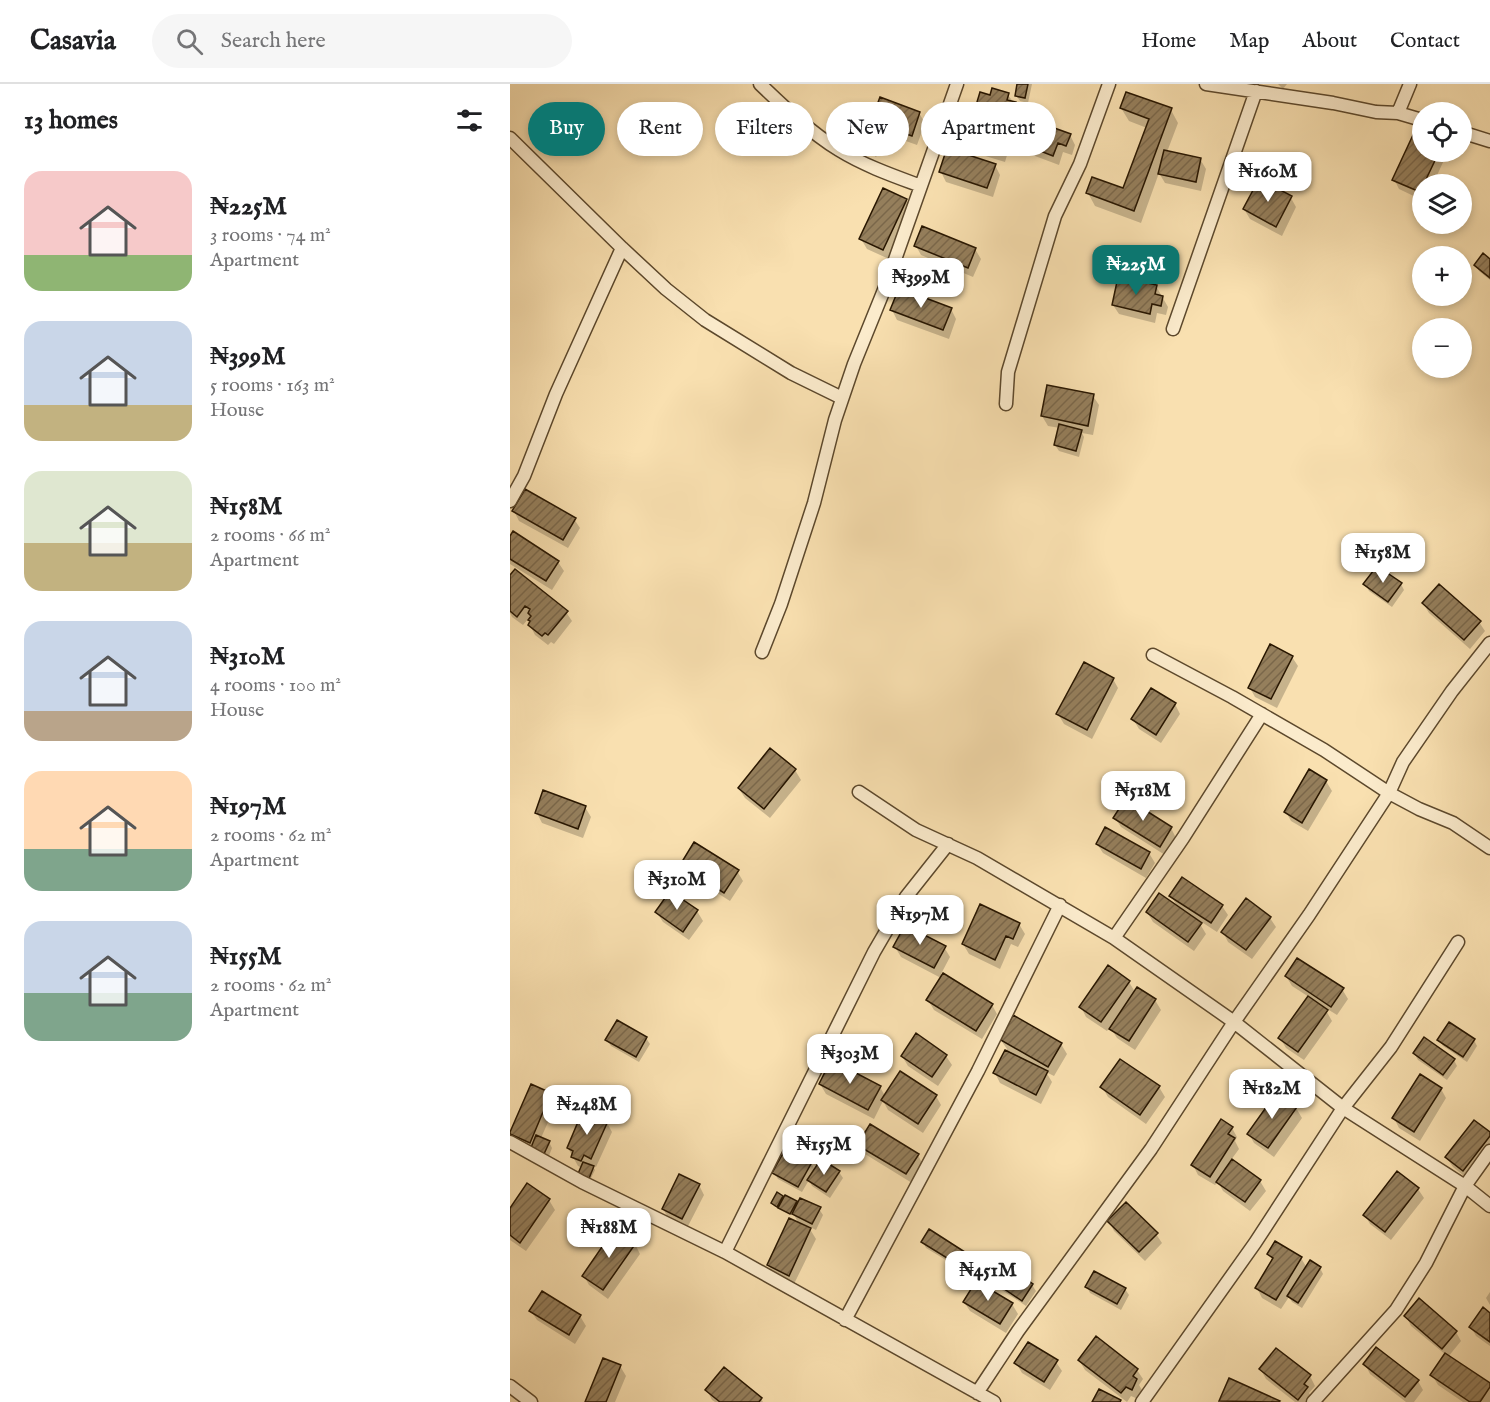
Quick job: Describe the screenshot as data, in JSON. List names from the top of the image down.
{
  "page": {
    "header": "Casavia",
    "search": "Search here",
    "nav": [
      "Home",
      "Map",
      "About",
      "Contact"
    ],
    "heading": "13 homes",
    "map_buttons": ["+", "−"],
    "chip": [
      "Buy",
      "Rent",
      "Filters",
      "New",
      "Apartment"
    ],
    "price": [
      "₦160M",
      "₦225M",
      "₦399M",
      "₦158M",
      "₦518M",
      "₦310M",
      "₦197M",
      "₦303M",
      "₦182M",
      "₦248M",
      "₦155M",
      "₦188M",
      "₦451M"
    ],
    "list": [
      {
        "name": "₦225M",
        "note": "3 rooms · 74 m² · Apartment"
      },
      {
        "name": "₦399M",
        "note": "5 rooms · 163 m² · House"
      },
      {
        "name": "₦158M",
        "note": "2 rooms · 66 m² · Apartment"
      },
      {
        "name": "₦310M",
        "note": "4 rooms · 100 m² · House"
      },
      {
        "name": "₦197M",
        "note": "2 rooms · 62 m² · Apartment"
      },
      {
        "name": "₦155M",
        "note": "2 rooms · 62 m² · Apartment"
      }
    ]
  }
}
